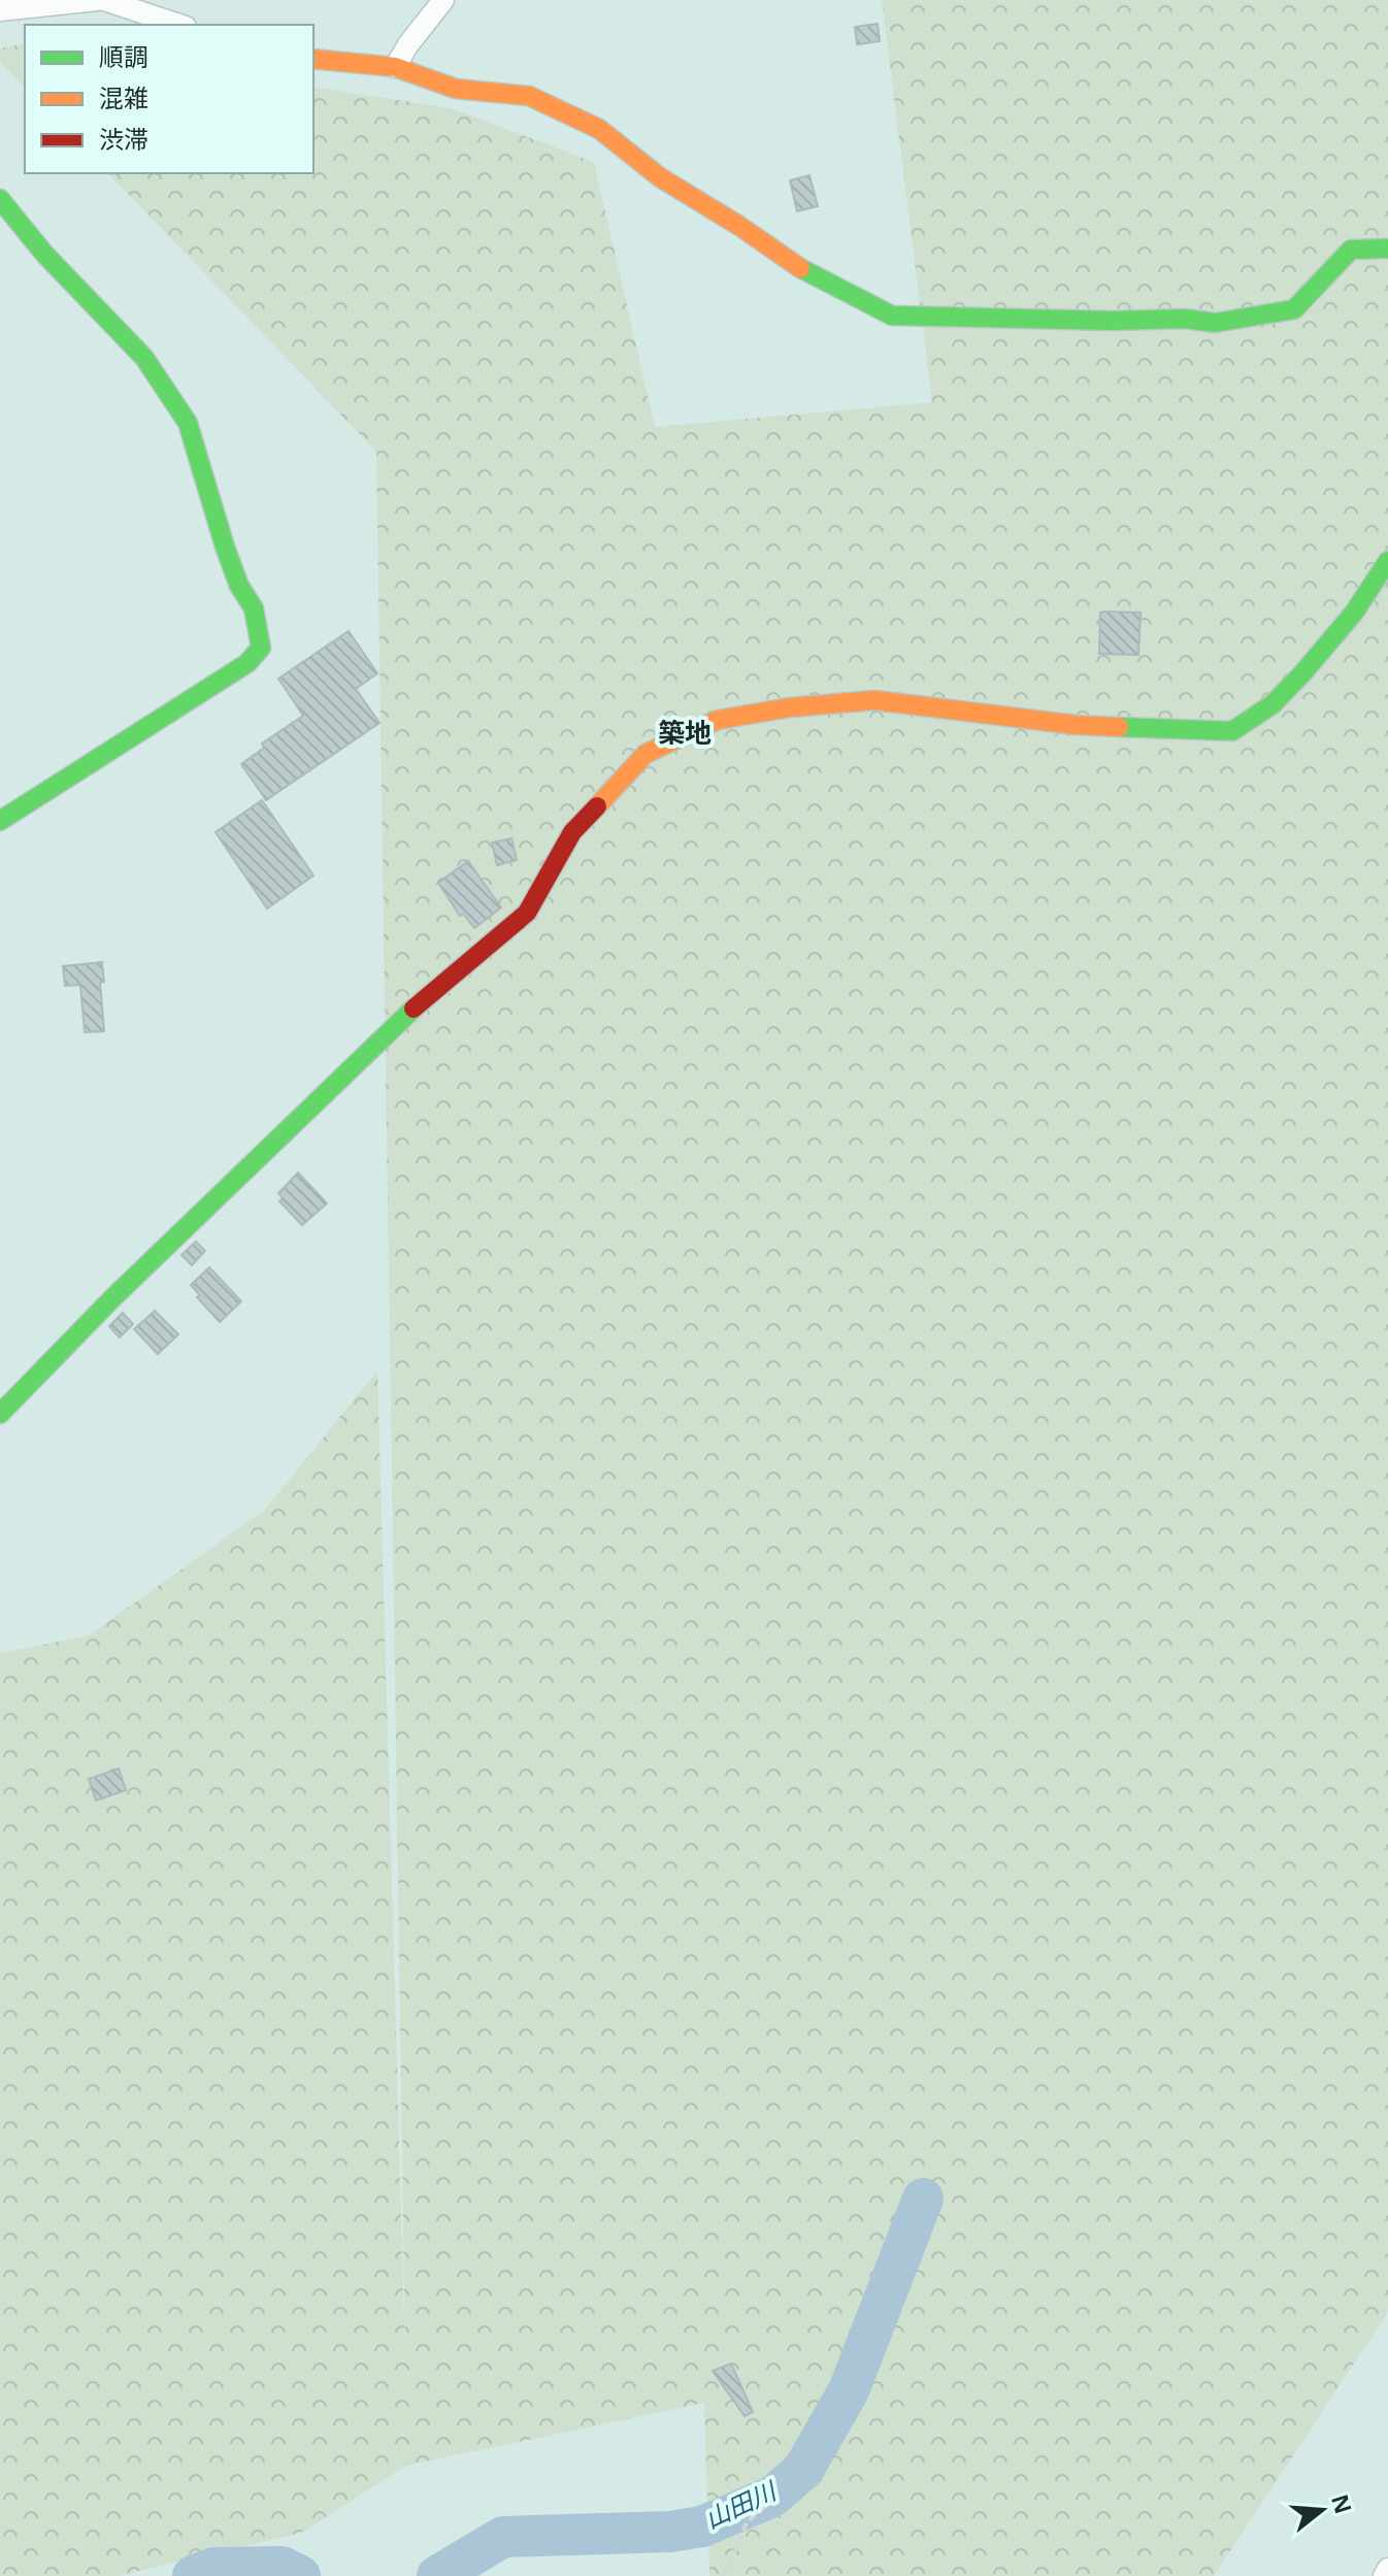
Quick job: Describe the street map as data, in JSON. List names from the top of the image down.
{
  "districts": ["築地"],
  "water": ["山田川"],
  "legend": ["順調", "混雑", "渋滞"],
  "north": "right"
}
